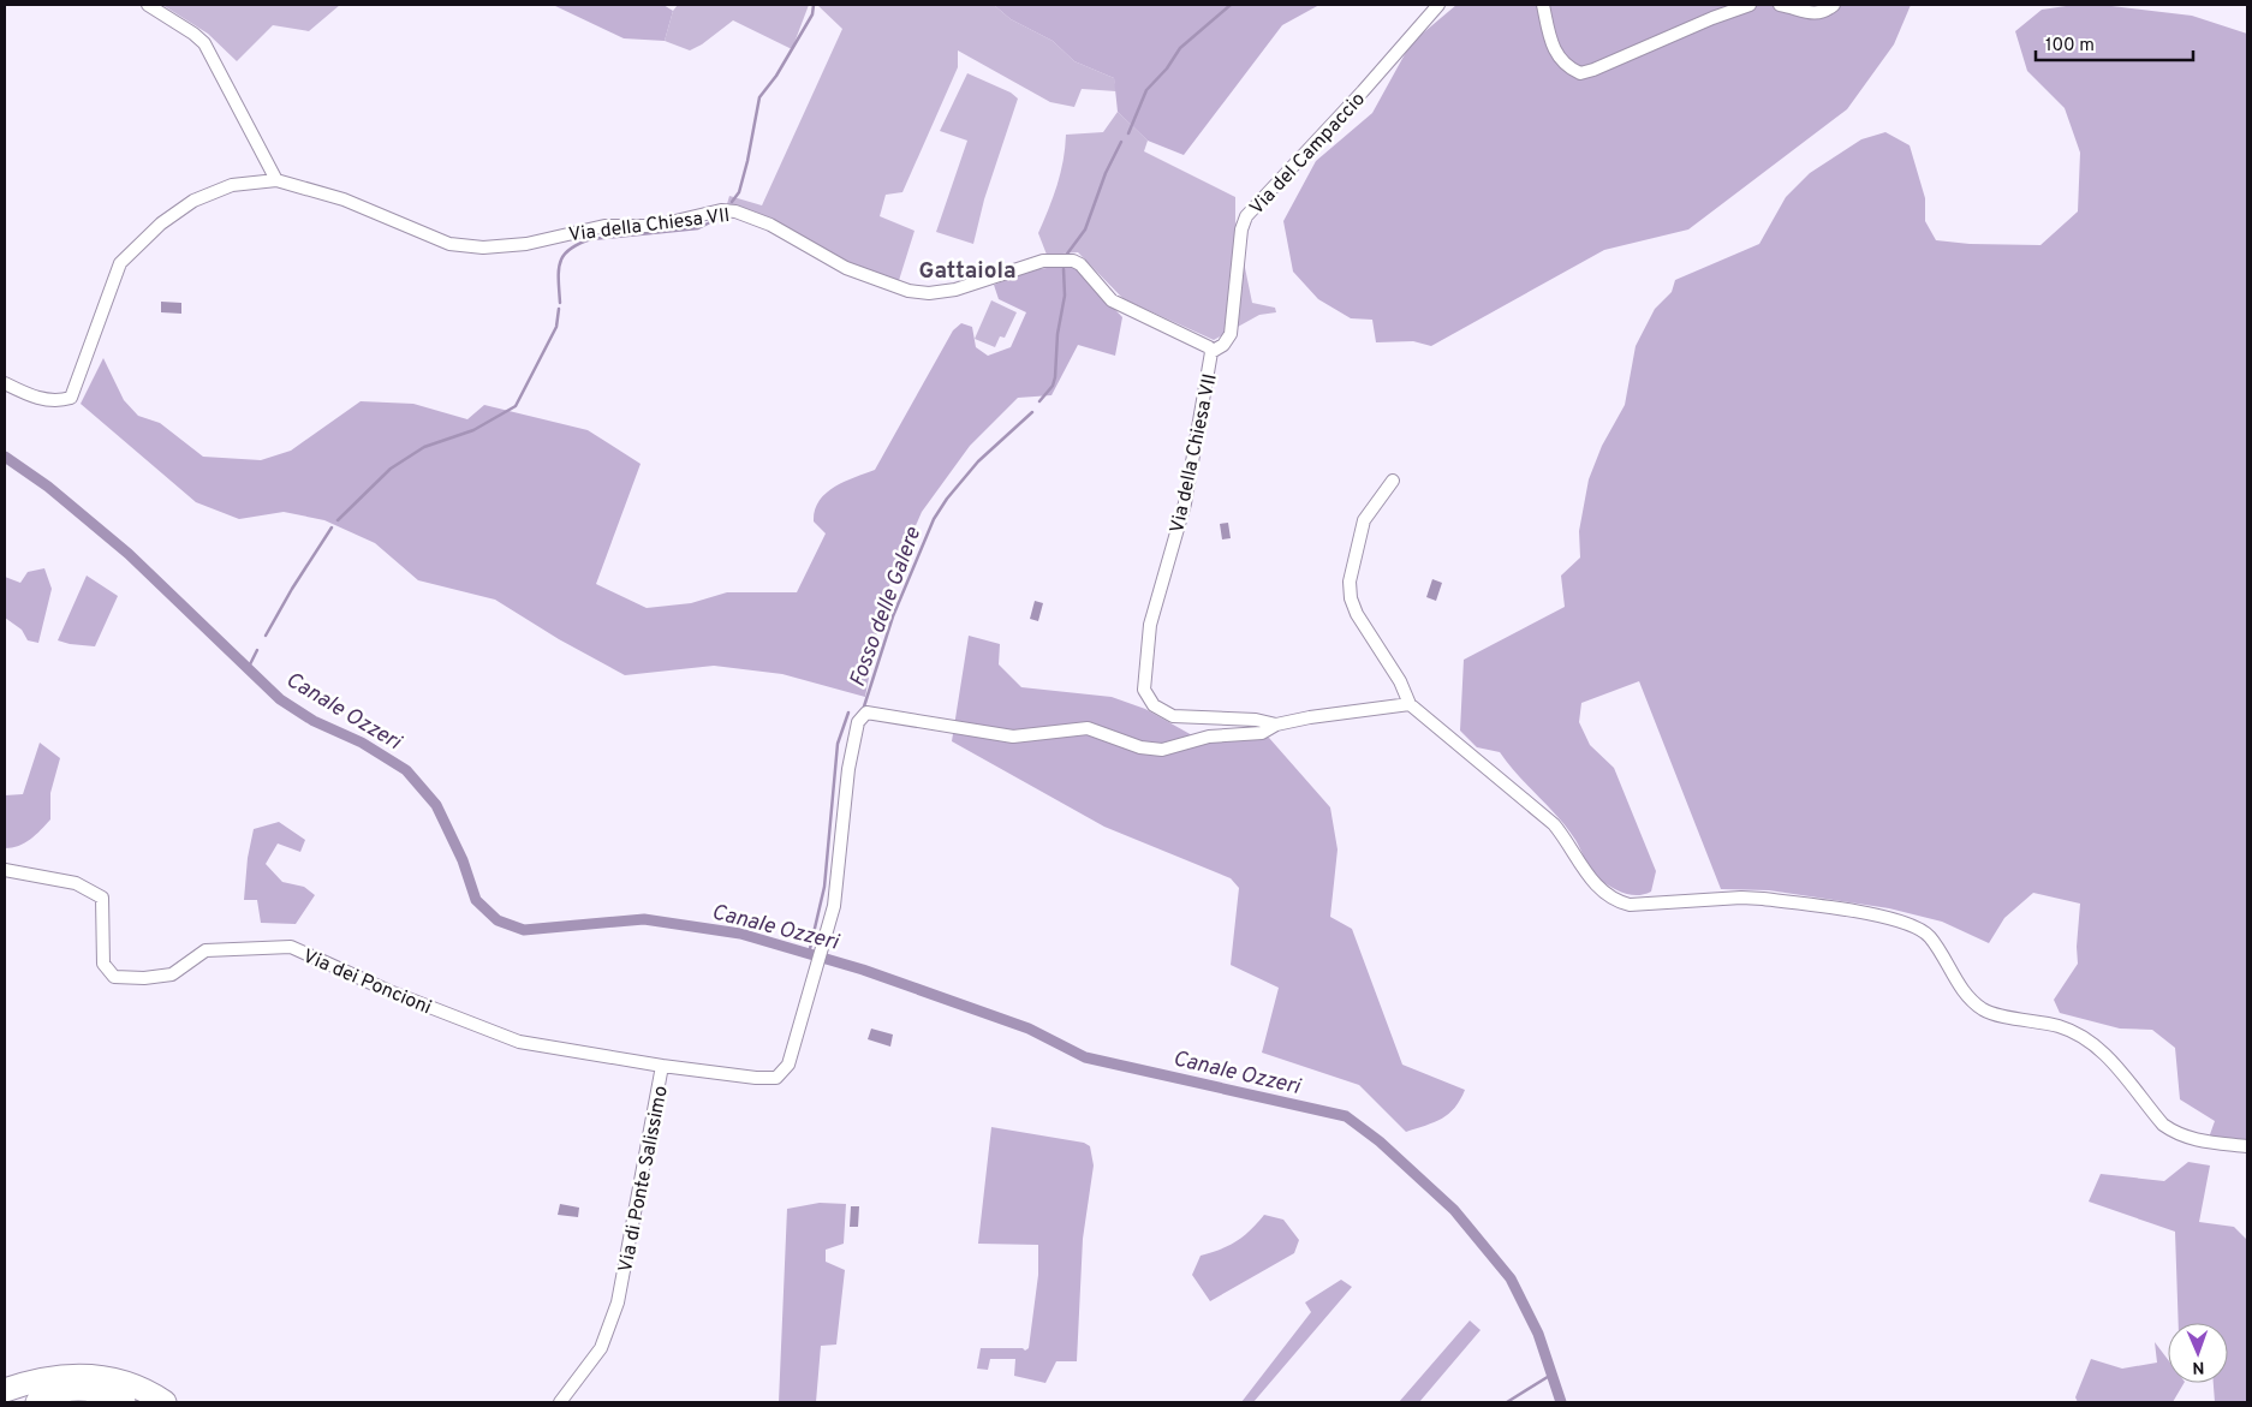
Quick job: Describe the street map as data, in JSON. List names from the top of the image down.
{
  "streets": {
    "street": [
      "Via del Campaccio",
      "Via della Chiesa VII",
      "Via dei Poncioni",
      "Via di Ponte Salissimo"
    ]
  },
  "crossings": [
    ["Via del Campaccio", "Via della Chiesa VII"],
    ["Via della Chiesa VII", "Via di Ponte Salissimo"],
    ["Via dei Poncioni", "Via di Ponte Salissimo"]
  ],
  "districts": ["Gattaiola"],
  "water": ["Fosso delle Galere", "Canale Ozzeri"],
  "scale_bar": "100 m",
  "north": "bottom"
}
